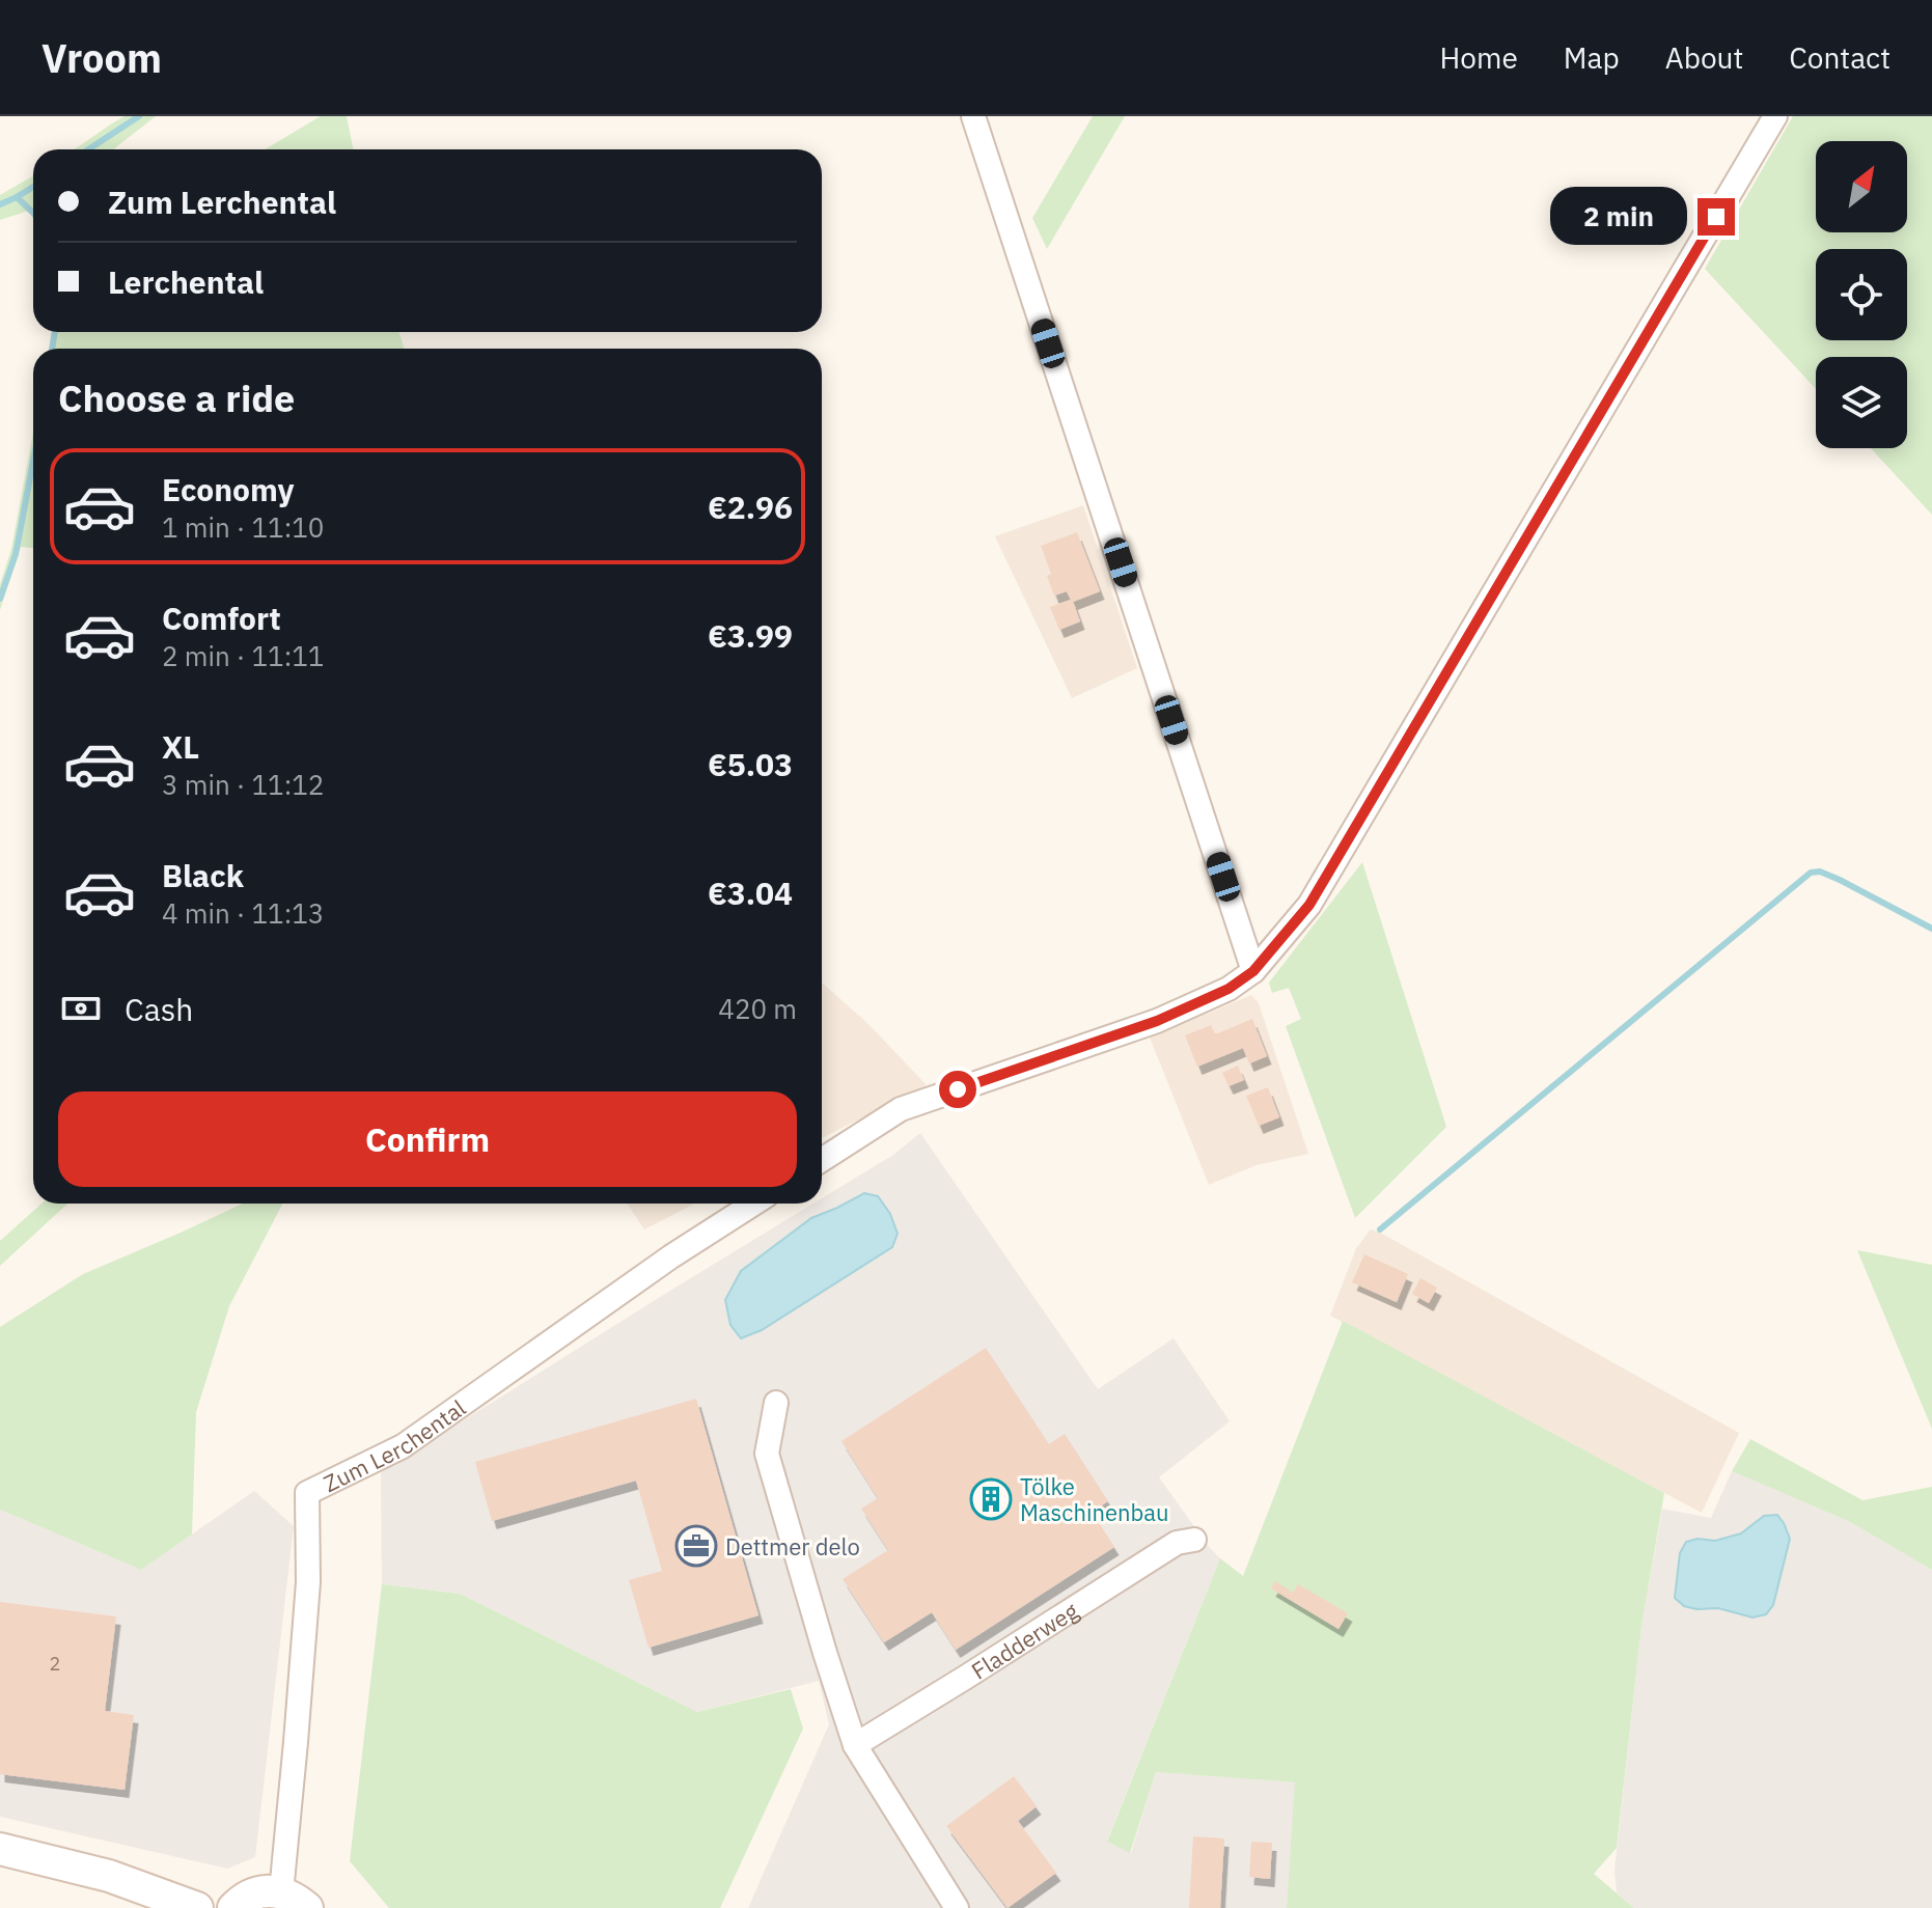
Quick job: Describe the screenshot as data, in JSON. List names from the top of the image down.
{
  "streets": {
    "street": ["Zum Lerchental", "Fladderweg"]
  },
  "places": {
    "building": ["Tölke Maschinenbau"],
    "office": ["Dettmer delo"]
  },
  "house_numbers": ["2"],
  "north": "top right",
  "page": {
    "header": "Vroom",
    "nav": [
      "Home",
      "Map",
      "About",
      "Contact"
    ],
    "banner": ["Zum Lerchental", "Lerchental"],
    "bubble": "2 min",
    "heading": "Choose a ride",
    "list": [
      {
        "name": "Economy",
        "note": "1 min · 11:10",
        "value": "€2.96"
      },
      {
        "name": "Comfort",
        "note": "2 min · 11:11",
        "value": "€3.99"
      },
      {
        "name": "XL",
        "note": "3 min · 11:12",
        "value": "€5.03"
      },
      {
        "name": "Black",
        "note": "4 min · 11:13",
        "value": "€3.04"
      }
    ],
    "pay": ["Cash", "420 m"],
    "buttons": "Confirm"
  }
}
